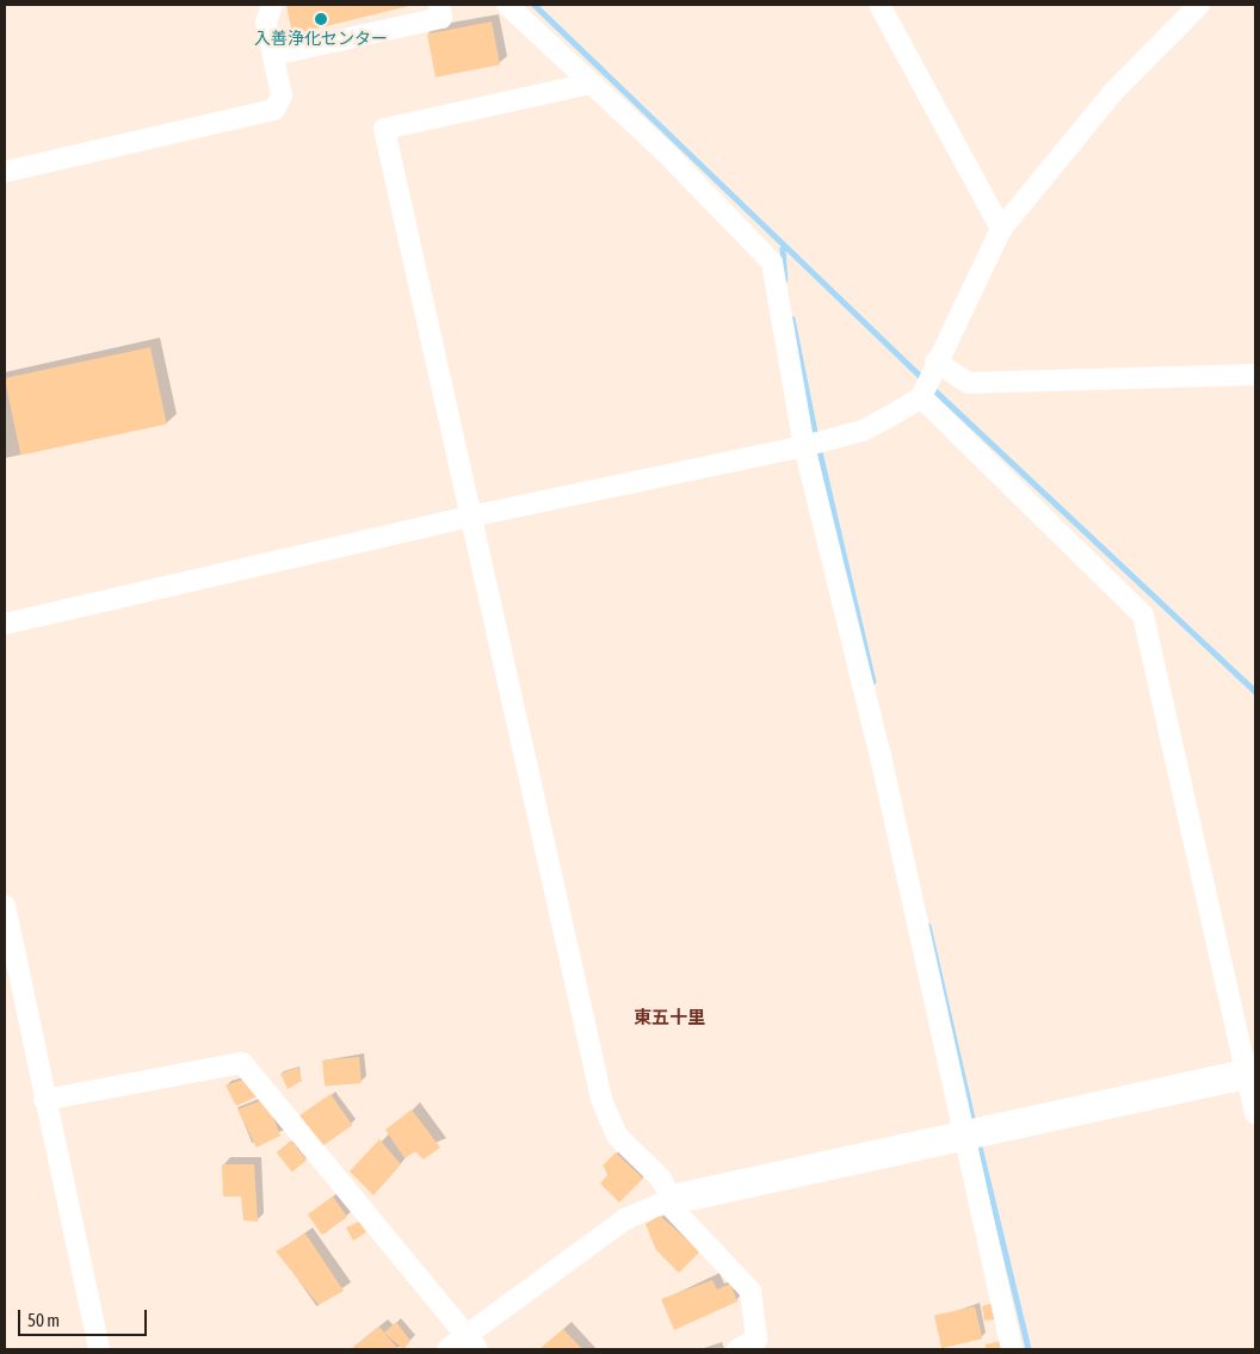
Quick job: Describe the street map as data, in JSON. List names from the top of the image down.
{
  "districts": ["東五十里"],
  "places": ["入善浄化センター"],
  "scale_bar": "50 m"
}
